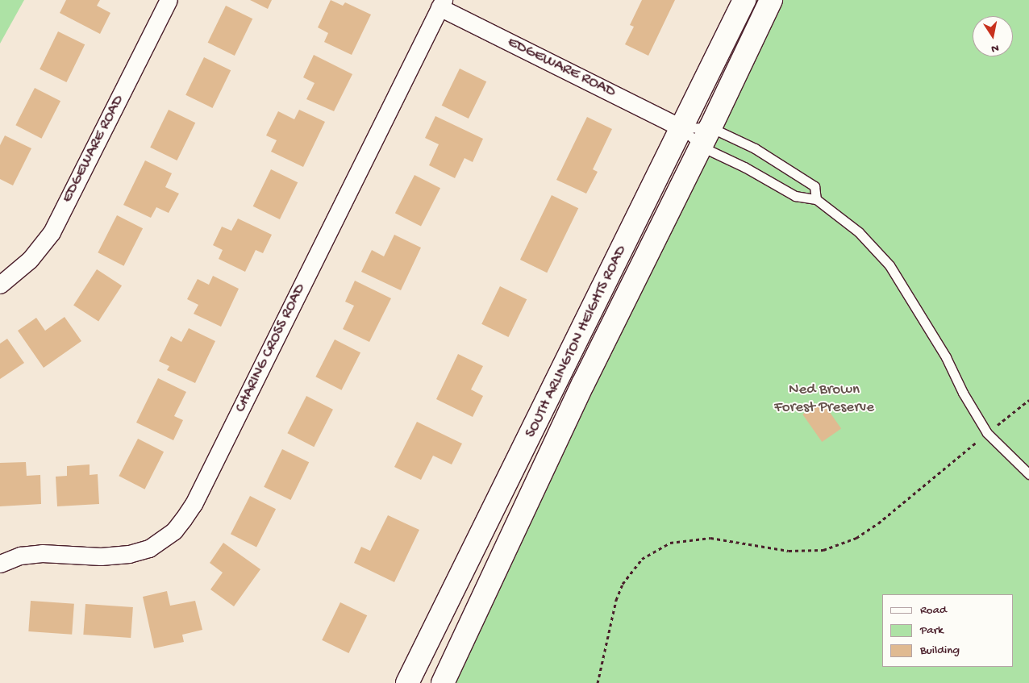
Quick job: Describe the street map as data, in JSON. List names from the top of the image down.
{
  "streets": {
    "main road": ["SOUTH ARLINGTON HEIGHTS ROAD"],
    "street": ["EDGEWARE ROAD", "CHARING CROSS ROAD"]
  },
  "crossings": [
    ["EDGEWARE ROAD", "SOUTH ARLINGTON HEIGHTS ROAD"],
    ["EDGEWARE ROAD", "CHARING CROSS ROAD"]
  ],
  "parks": ["Ned Brown Forest Preserve"],
  "legend": ["Road", "Park", "Building"],
  "north": "bottom"
}
